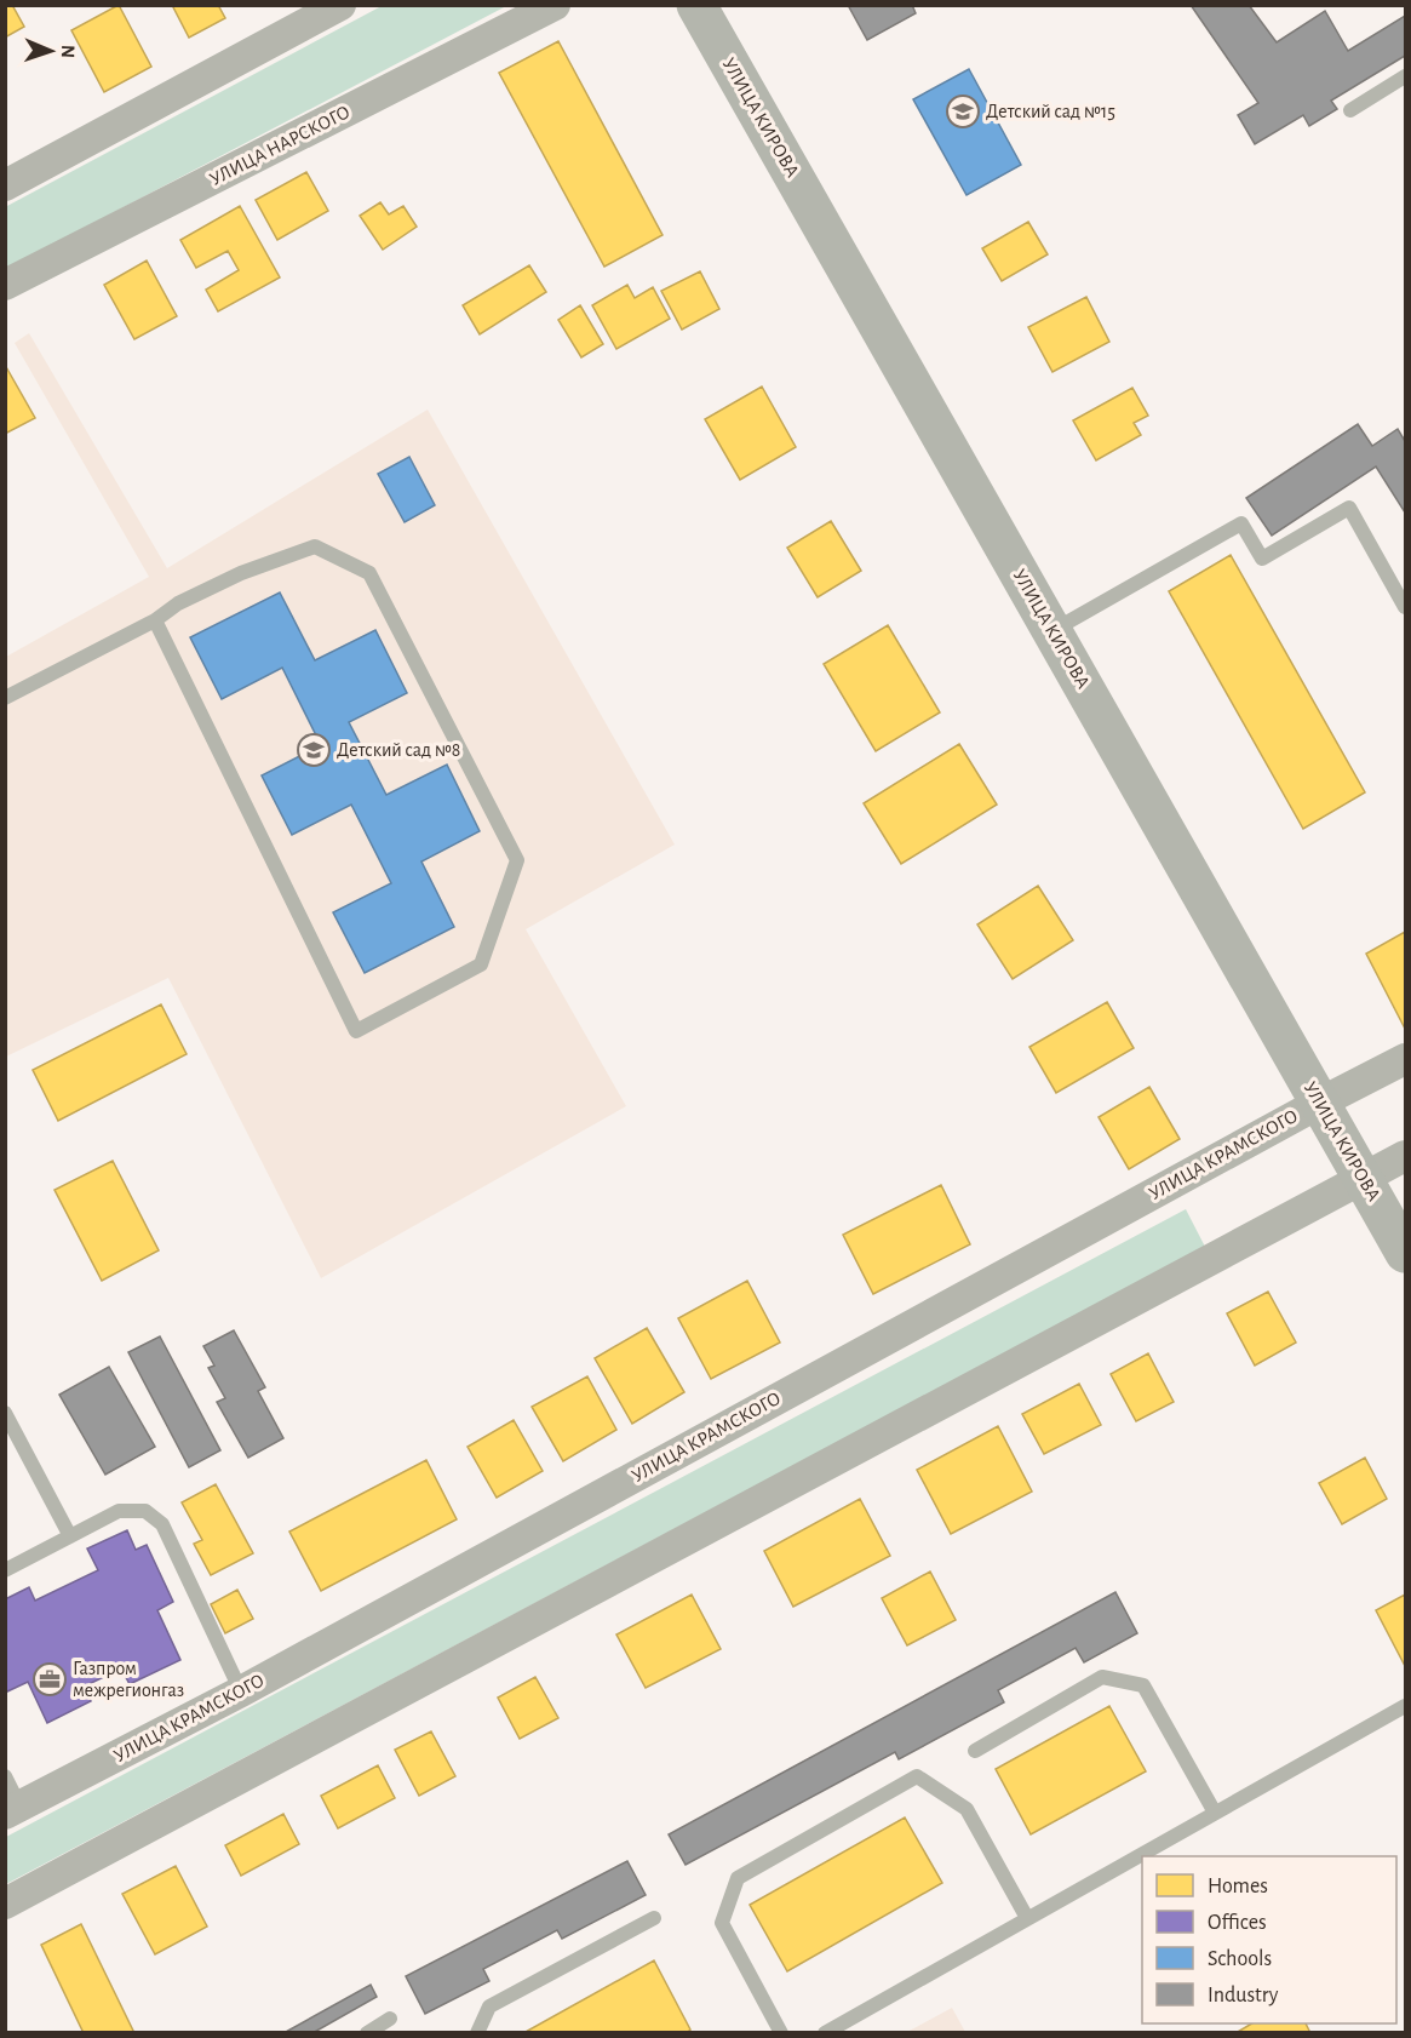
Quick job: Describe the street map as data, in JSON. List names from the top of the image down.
{
  "streets": {
    "main road": ["УЛИЦА КИРОВА"],
    "street": ["УЛИЦА НАРСКОГО", "УЛИЦА КРАМСКОГО"]
  },
  "crossings": [
    ["УЛИЦА КИРОВА", "УЛИЦА КРАМСКОГО"]
  ],
  "places": {
    "school or university": ["Детский сад №15", "Детский сад №8"],
    "office": ["Газпром межрегионгаз"]
  },
  "legend": [
    "Homes",
    "Offices",
    "Schools",
    "Industry"
  ],
  "north": "right"
}
